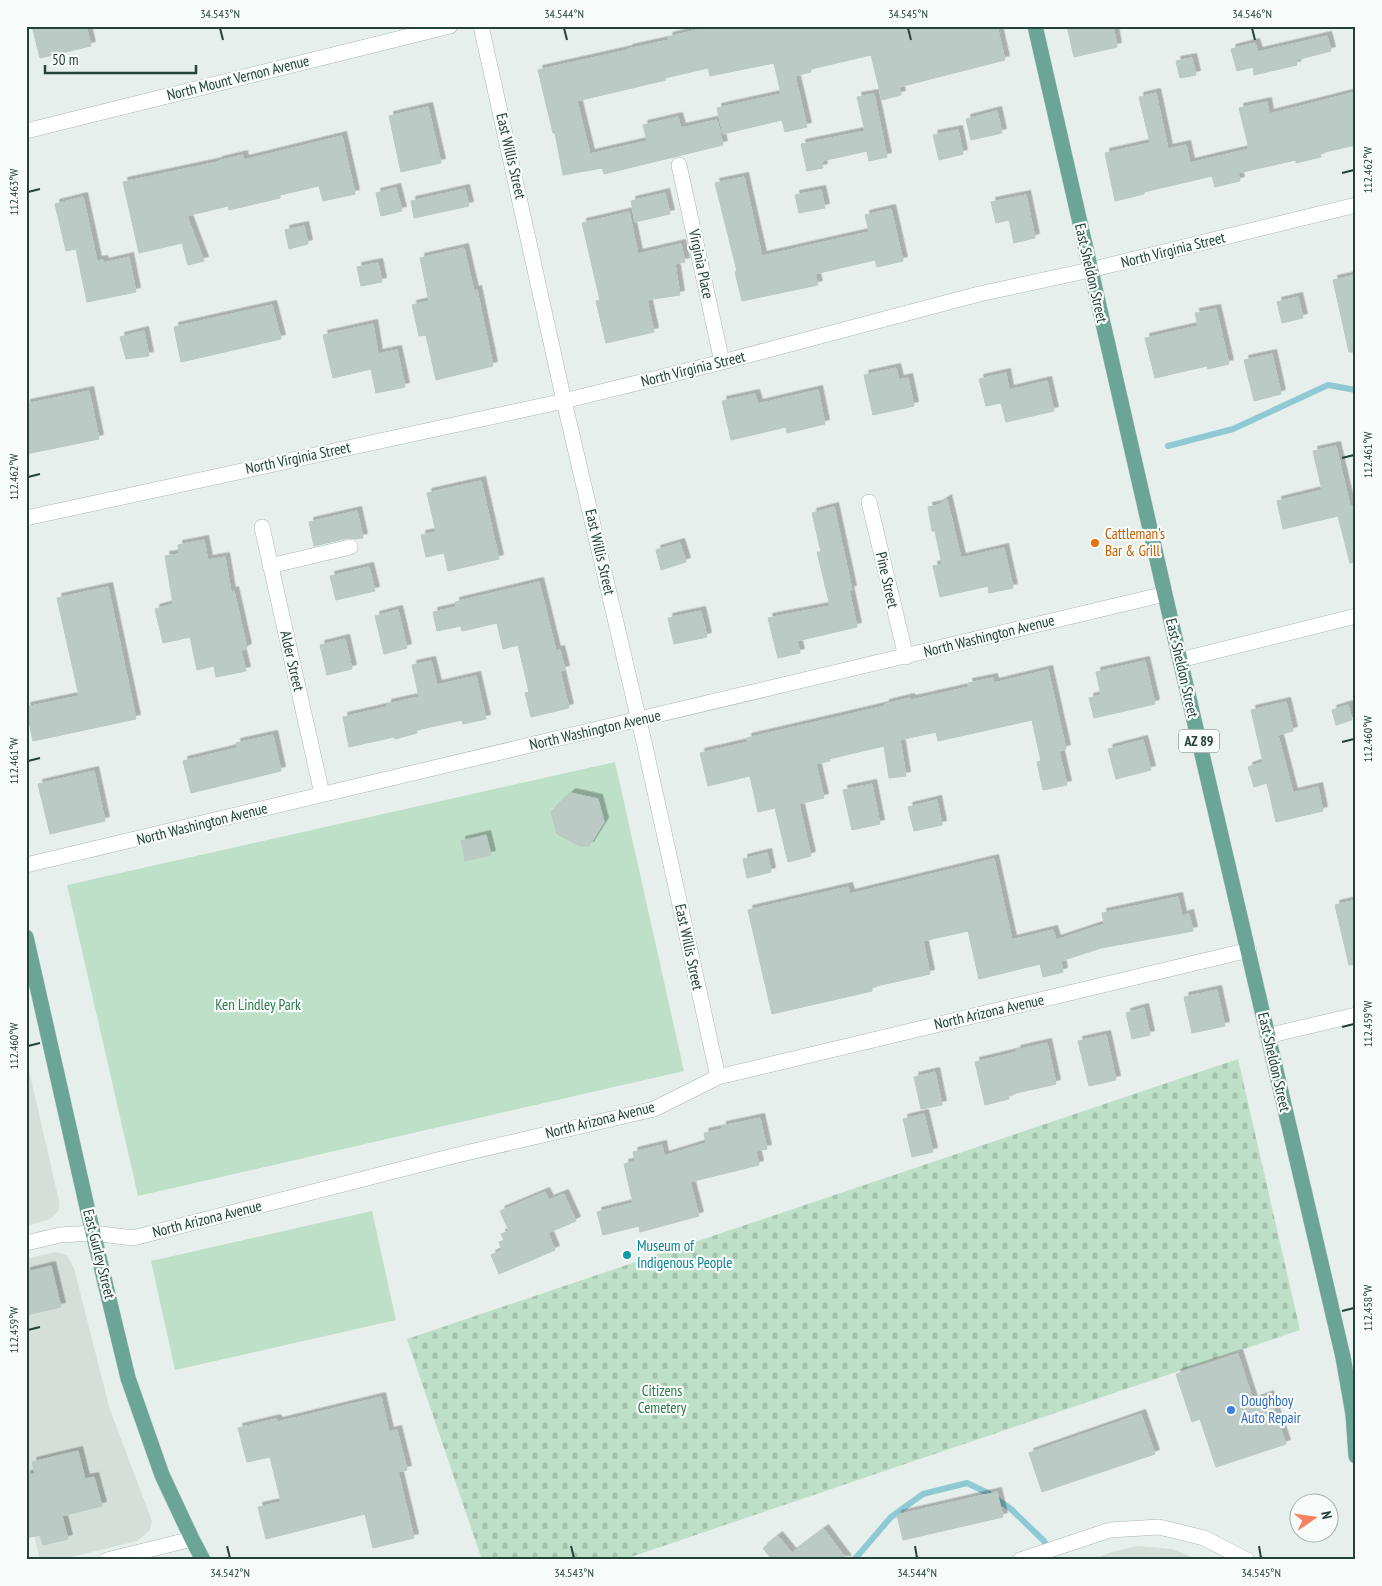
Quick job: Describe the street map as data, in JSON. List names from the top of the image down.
{
  "streets": {
    "main road": ["East Sheldon Street", "AZ 89", "East Gurley Street"],
    "street": [
      "North Mount Vernon Avenue",
      "East Willis Street",
      "North Virginia Street",
      "Virginia Place",
      "Pine Street",
      "North Washington Avenue",
      "Alder Street",
      "North Arizona Avenue"
    ]
  },
  "crossings": [
    ["East Willis Street", "North Virginia Street"],
    ["East Willis Street", "North Washington Avenue"],
    ["East Willis Street", "North Arizona Avenue"],
    ["North Virginia Street", "Virginia Place"],
    ["North Virginia Street", "East Sheldon Street"],
    ["East Sheldon Street", "North Washington Avenue"],
    ["East Sheldon Street", "North Arizona Avenue"],
    ["Pine Street", "North Washington Avenue"],
    ["North Washington Avenue", "Alder Street"],
    ["North Arizona Avenue", "East Gurley Street"]
  ],
  "parks": ["Ken Lindley Park", "Citizens Cemetery"],
  "places": ["Cattleman's Bar & Grill", "Museum of Indigenous People", "Doughboy Auto Repair"],
  "scale_bar": "50 m",
  "north": "right",
  "coordinates": [
    "34.543°N",
    "34.544°N",
    "34.545°N",
    "34.546°N",
    "112.462°W",
    "112.463°W",
    "112.461°W",
    "112.460°W",
    "112.459°W",
    "112.458°W",
    "34.542°N"
  ]
}
